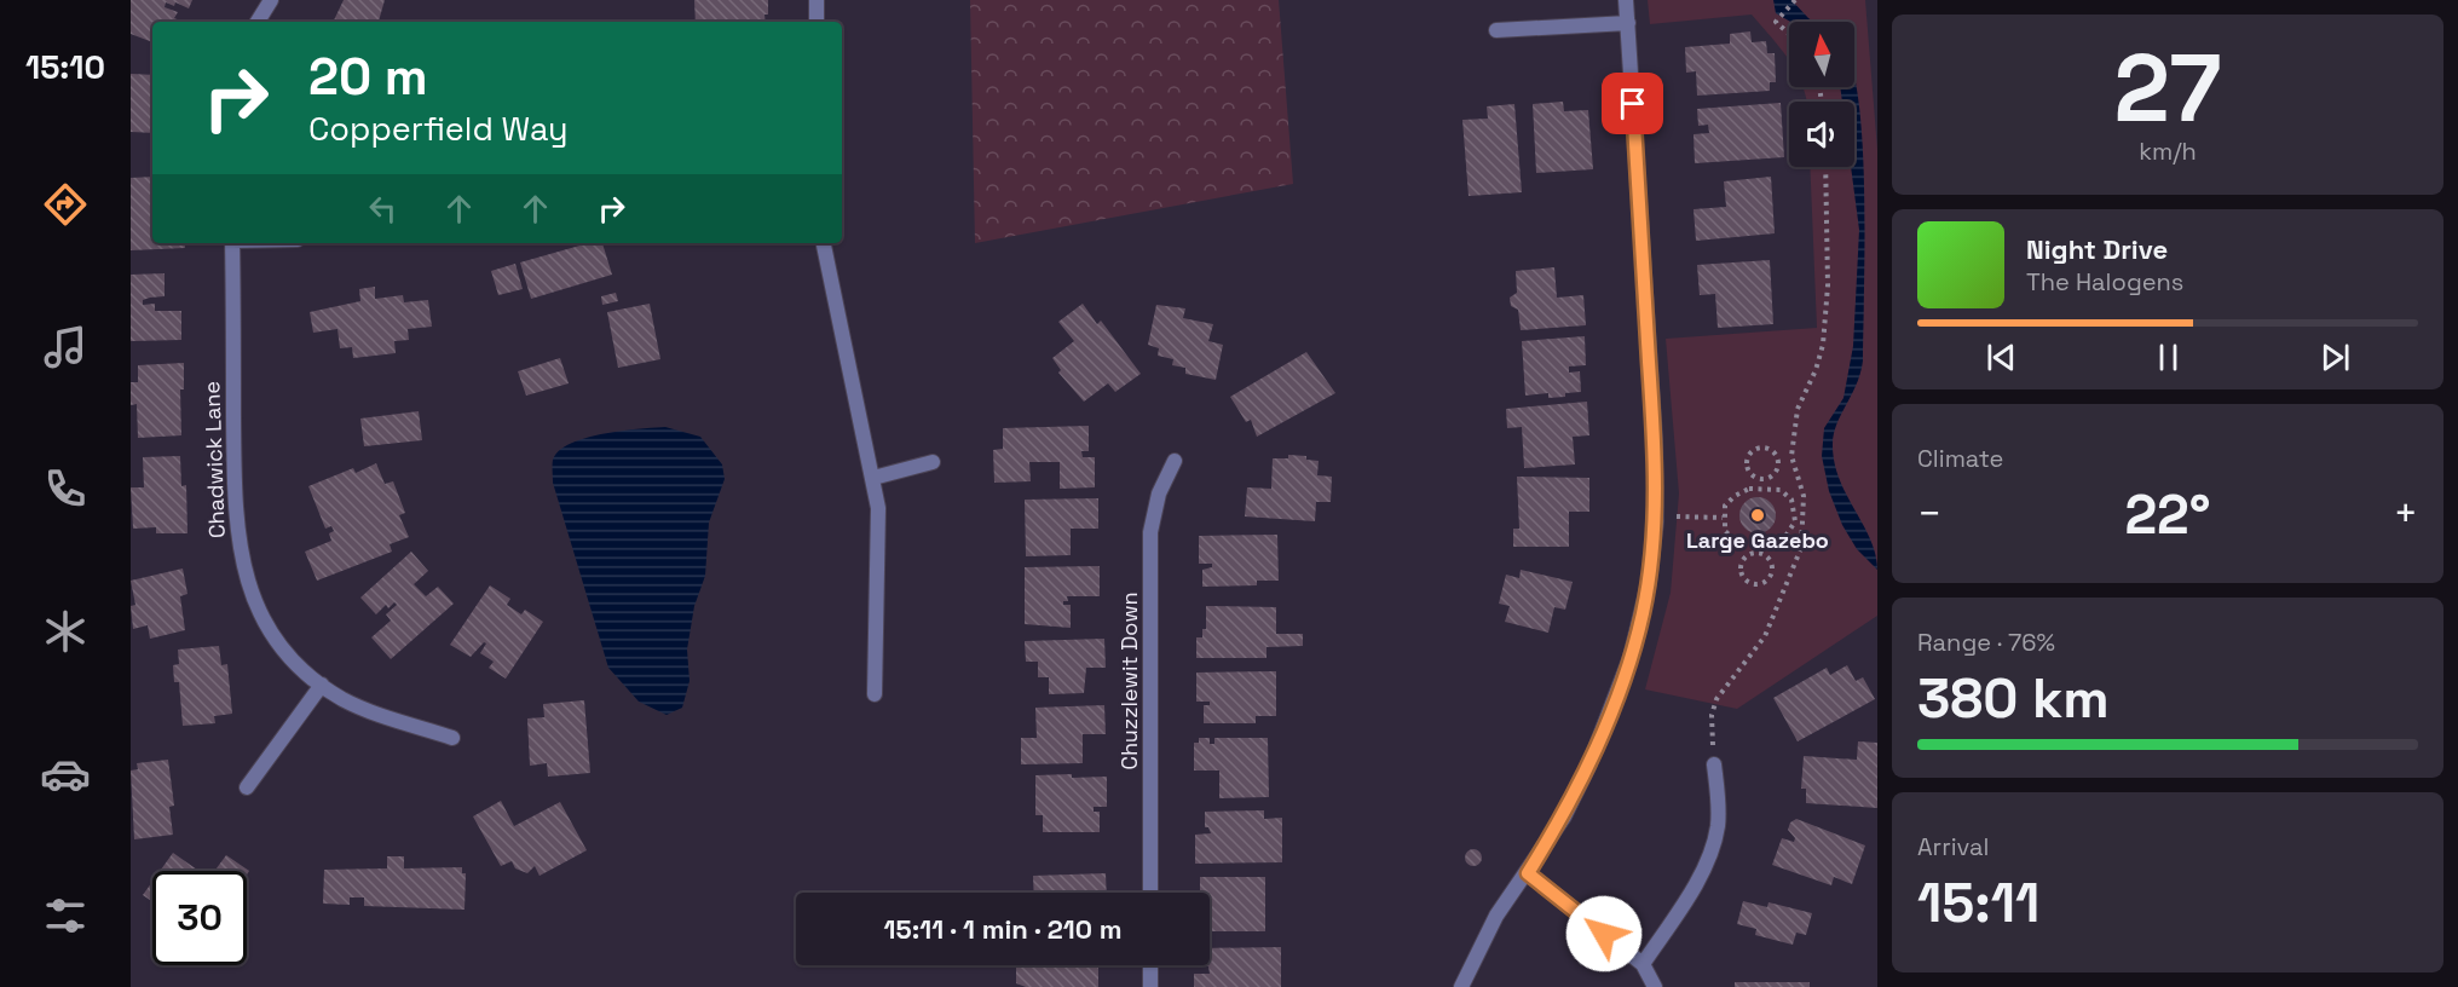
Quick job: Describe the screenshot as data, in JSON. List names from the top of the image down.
{
  "streets": {
    "street": ["Chadwick Lane", "Chuzzlewit Down"]
  },
  "places": ["Large Gazebo"],
  "north": "top",
  "page": {
    "tabs": "15:10",
    "tile": [
      ["27", "km/h"],
      "Climate",
      ["Range · 76%", "380 km"],
      ["Arrival", "15:11"]
    ],
    "turn": ["20 m", "Copperfield Way"],
    "song": ["Night Drive", "The Halogens"],
    "heat": ["−", "22°", "+"],
    "limit": "30",
    "trip": "15:11 · 1 min · 210 m"
  }
}
